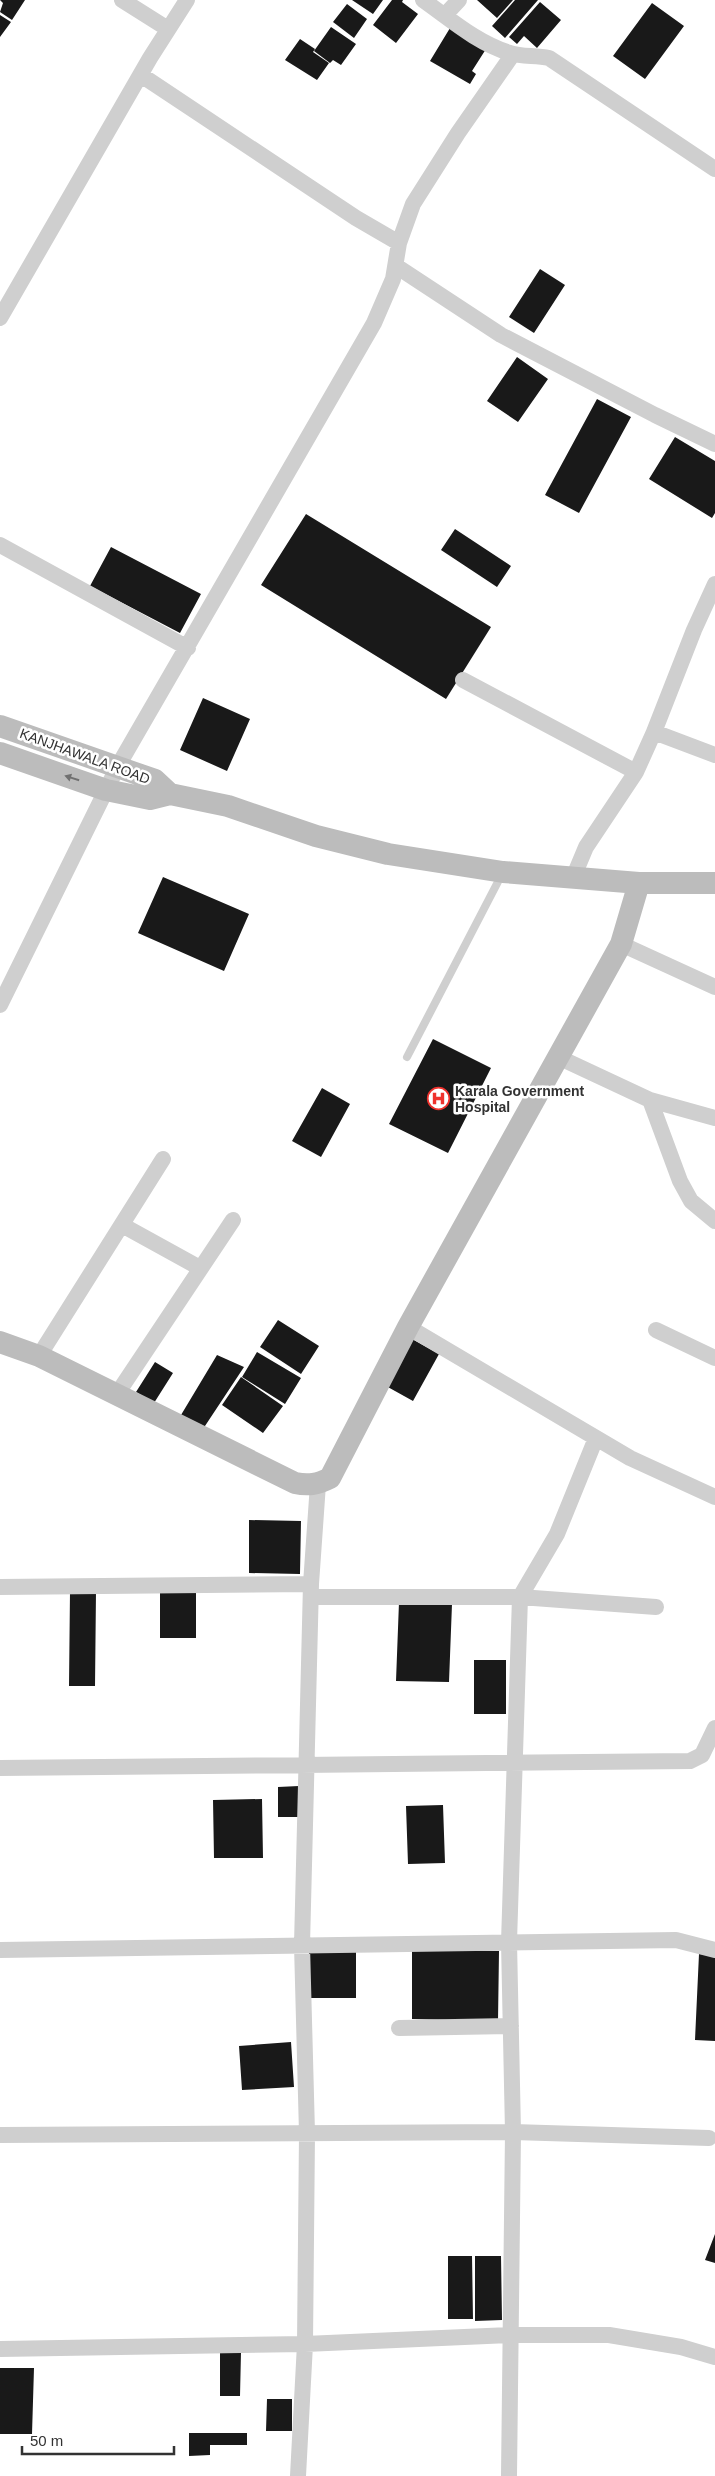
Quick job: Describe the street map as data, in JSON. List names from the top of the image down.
{
  "streets": {
    "street": ["KANJHAWALA ROAD"]
  },
  "places": {
    "hospital": ["Karala Government Hospital"]
  },
  "scale_bar": "50 m"
}
